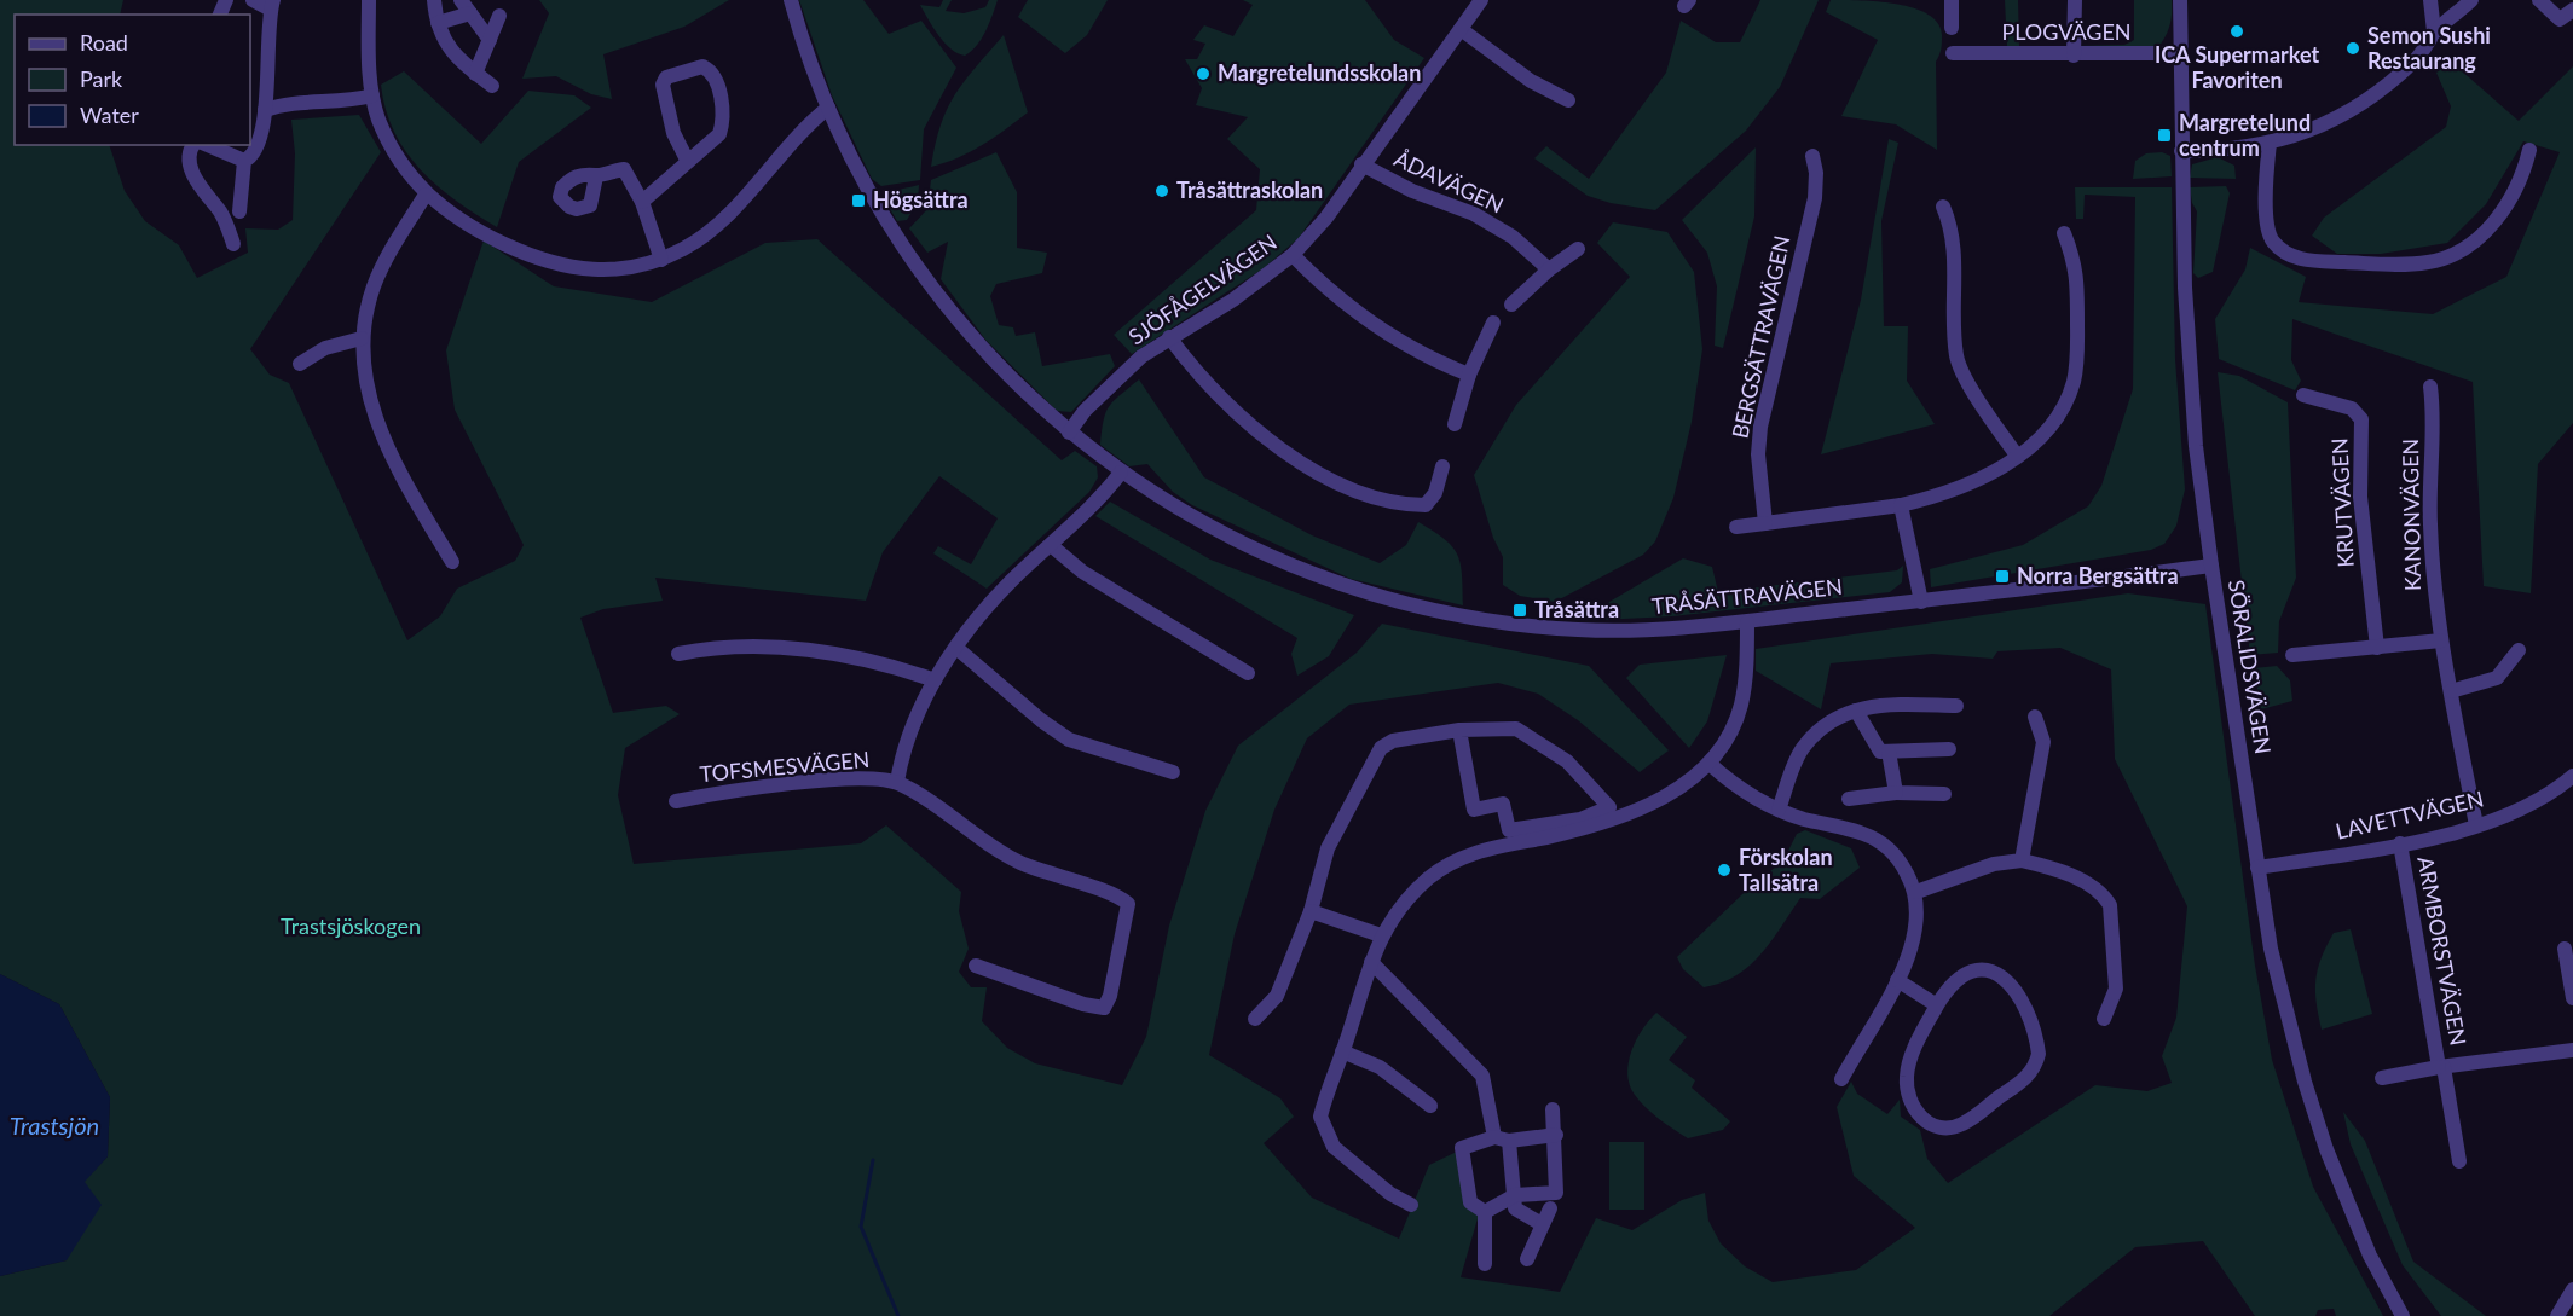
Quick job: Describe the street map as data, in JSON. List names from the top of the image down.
{
  "streets": {
    "street": [
      "PLOGVÄGEN",
      "ÅDAVÄGEN",
      "SJÖFÅGELVÄGEN",
      "BERGSÄTTRAVÄGEN",
      "KRUTVÄGEN",
      "KANONVÄGEN",
      "TRÅSÄTTRAVÄGEN",
      "SÖRALIDSVÄGEN",
      "TOFSMESVÄGEN",
      "LAVETTVÄGEN",
      "ARMBORSTVÄGEN"
    ]
  },
  "crossings": [
    ["PLOGVÄGEN", "SÖRALIDSVÄGEN"],
    ["ÅDAVÄGEN", "SJÖFÅGELVÄGEN"],
    ["SJÖFÅGELVÄGEN", "TRÅSÄTTRAVÄGEN"],
    ["KANONVÄGEN", "LAVETTVÄGEN"],
    ["TRÅSÄTTRAVÄGEN", "SÖRALIDSVÄGEN"],
    ["SÖRALIDSVÄGEN", "LAVETTVÄGEN"],
    ["LAVETTVÄGEN", "ARMBORSTVÄGEN"]
  ],
  "water": ["Trastsjön"],
  "parks": ["Trastsjöskogen"],
  "places": {
    "other": [
      "ICA Supermarket Favoriten",
      "Semon Sushi Restaurang",
      "Margretelundsskolan",
      "Tråsättraskolan",
      "Förskolan Tallsätra"
    ],
    "transit": [
      "Margretelund centrum",
      "Högsättra",
      "Norra Bergsättra",
      "Tråsättra"
    ]
  },
  "legend": ["Road", "Park", "Water"]
}
